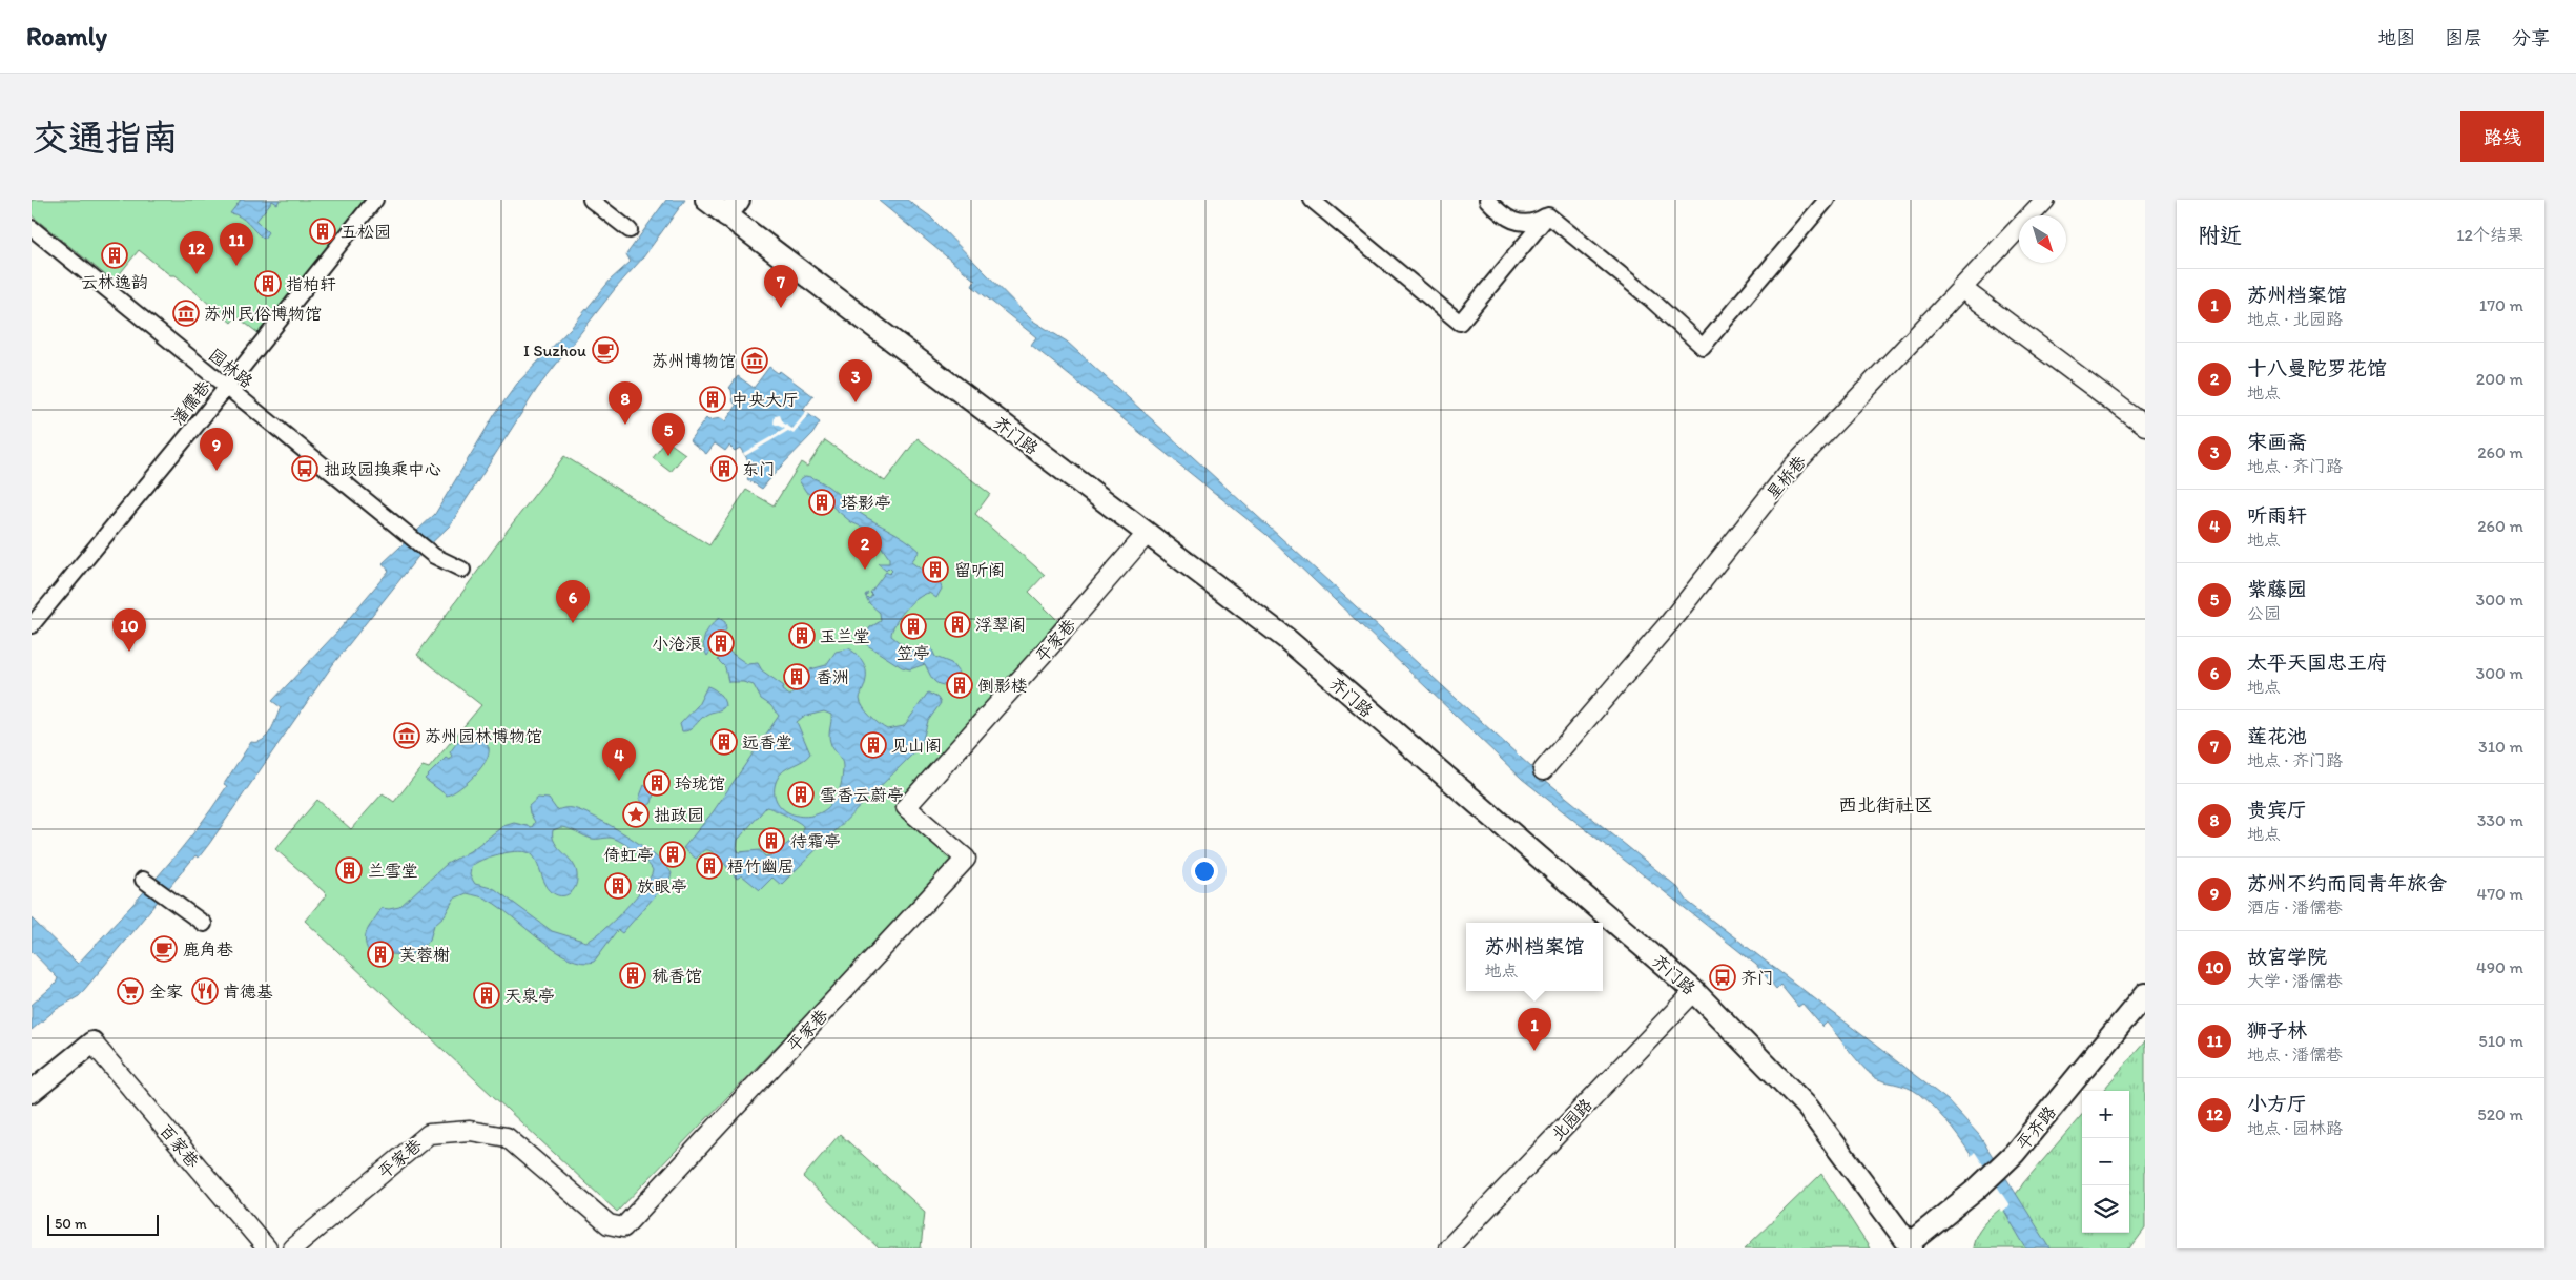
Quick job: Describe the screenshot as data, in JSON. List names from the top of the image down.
{
  "streets": {
    "main road": ["齐门路", "平齐路"],
    "street": [
      "园林路",
      "潘儒巷",
      "星桥巷",
      "平家巷",
      "北园路",
      "百家巷"
    ]
  },
  "crossings": [
    ["园林路", "潘儒巷"],
    ["齐门路", "平家巷"],
    ["齐门路", "北园路"],
    ["齐门路", "平齐路"]
  ],
  "districts": ["西北街社区"],
  "places": {
    "building": [
      "五松园",
      "云林逸韵",
      "指柏轩",
      "中央大厅",
      "东门",
      "塔影亭",
      "留听阁",
      "浮翠阁",
      "笠亭",
      "玉兰堂",
      "小沧浪",
      "香洲",
      "倒影楼",
      "远香堂",
      "见山阁",
      "玲珑馆",
      "雪香云蔚亭",
      "待霜亭",
      "倚虹亭",
      "梧竹幽居",
      "兰雪堂",
      "放眼亭",
      "芙蓉榭",
      "秫香馆",
      "天泉亭"
    ],
    "museum": ["苏州民俗博物馆", "苏州博物馆", "苏州园林博物馆"],
    "cafe": ["I Suzhou", "鹿角巷"],
    "bus stop": ["拙政园换乘中心", "齐门"],
    "place": ["拙政园"],
    "supermarket": ["全家"],
    "restaurant": ["肯德基"]
  },
  "scale_bar": "50 m",
  "north": "bottom right",
  "page": {
    "header": "Roamly",
    "nav": ["地图", "图层", "分享"],
    "buttons": "路线",
    "title": "交通指南",
    "heading": ["附近", "12个结果"],
    "pins": [
      "11",
      "12",
      "7",
      "3",
      "8",
      "5",
      "9",
      "2",
      "6",
      "10",
      "4",
      "1"
    ],
    "list": [
      {
        "mark": "1",
        "name": "苏州档案馆",
        "note": "地点 · 北园路",
        "value": "170 m"
      },
      {
        "mark": "2",
        "name": "十八曼陀罗花馆",
        "note": "地点",
        "value": "200 m"
      },
      {
        "mark": "3",
        "name": "宋画斋",
        "note": "地点 · 齐门路",
        "value": "260 m"
      },
      {
        "mark": "4",
        "name": "听雨轩",
        "note": "地点",
        "value": "260 m"
      },
      {
        "mark": "5",
        "name": "紫藤园",
        "note": "公园",
        "value": "300 m"
      },
      {
        "mark": "6",
        "name": "太平天国忠王府",
        "note": "地点",
        "value": "300 m"
      },
      {
        "mark": "7",
        "name": "莲花池",
        "note": "地点 · 齐门路",
        "value": "310 m"
      },
      {
        "mark": "8",
        "name": "贵宾厅",
        "note": "地点",
        "value": "330 m"
      },
      {
        "mark": "9",
        "name": "苏州不约而同青年旅舍",
        "note": "酒店 · 潘儒巷",
        "value": "470 m"
      },
      {
        "mark": "10",
        "name": "故宫学院",
        "note": "大学 · 潘儒巷",
        "value": "490 m"
      },
      {
        "mark": "11",
        "name": "狮子林",
        "note": "地点 · 潘儒巷",
        "value": "510 m"
      },
      {
        "mark": "12",
        "name": "小方厅",
        "note": "地点 · 园林路",
        "value": "520 m"
      }
    ],
    "popup": ["苏州档案馆", "地点"],
    "map_buttons": ["+", "−"],
    "scale": "50 m"
  }
}
